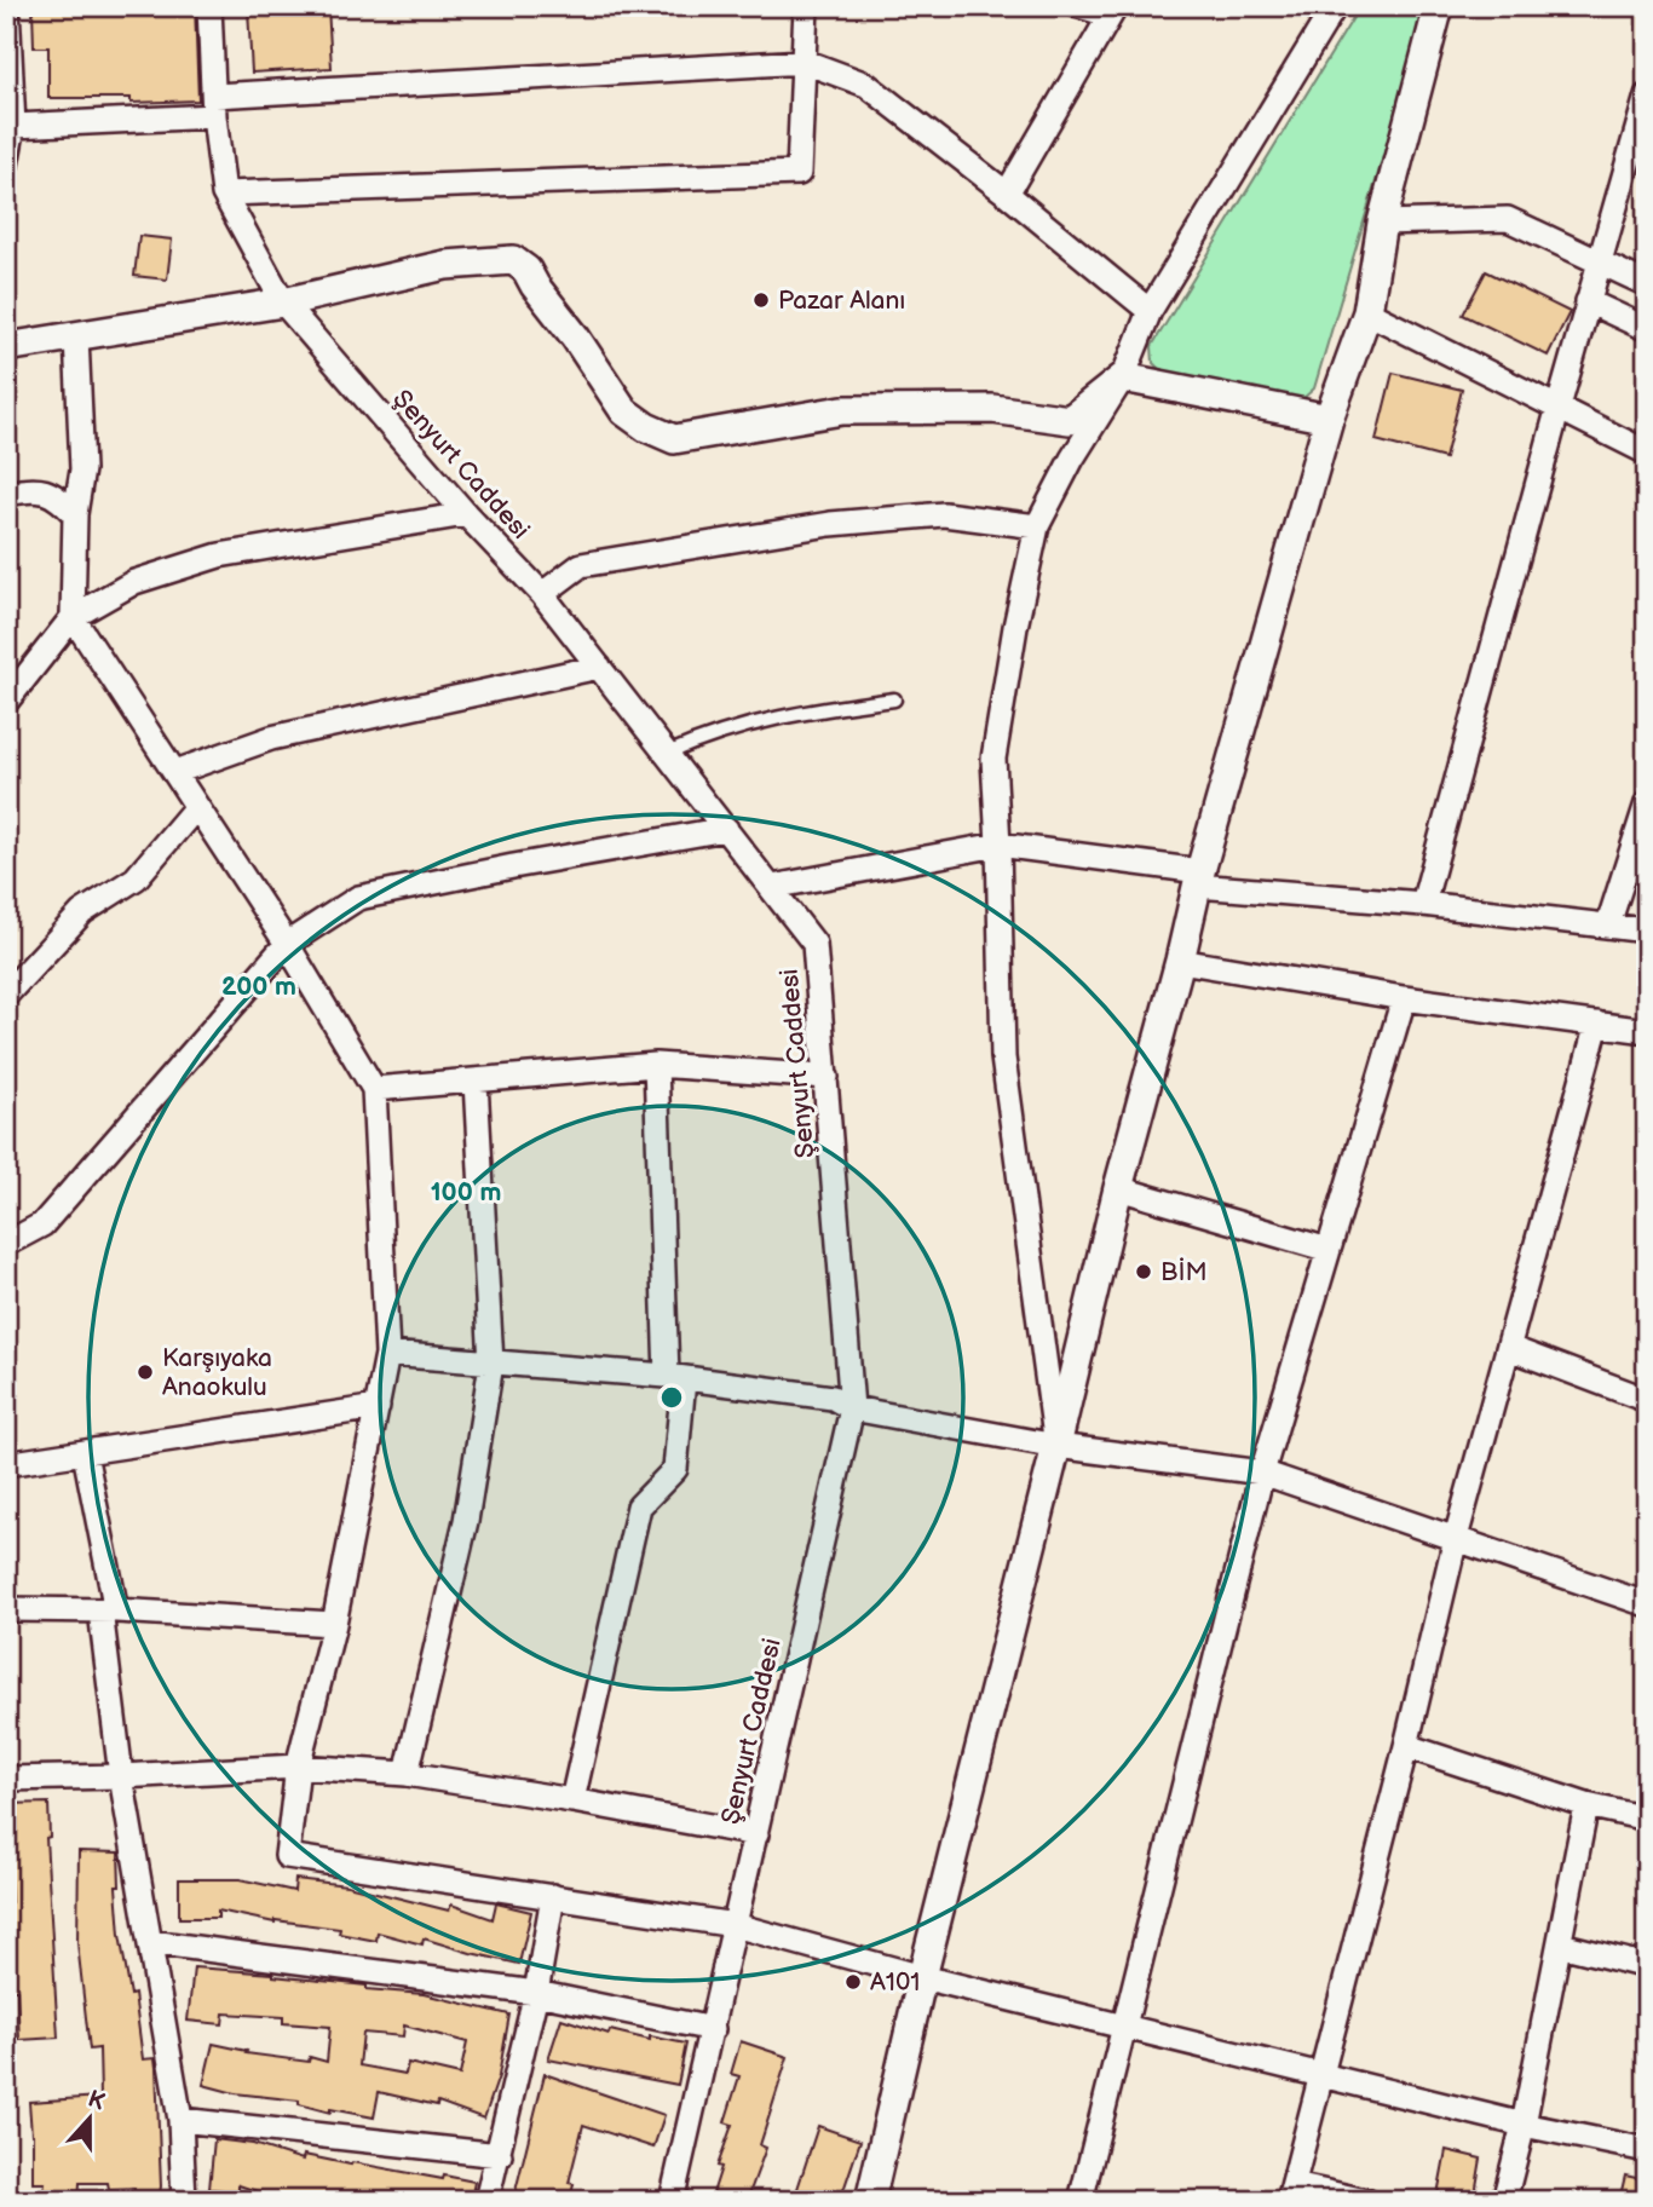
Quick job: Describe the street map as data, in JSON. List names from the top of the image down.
{
  "streets": {
    "street": ["Şenyurt Caddesi"]
  },
  "places": [
    "Pazar Alanı",
    "BİM",
    "Karşıyaka Anaokulu",
    "A101"
  ],
  "north": "top",
  "rings": ["200 m", "100 m"]
}
